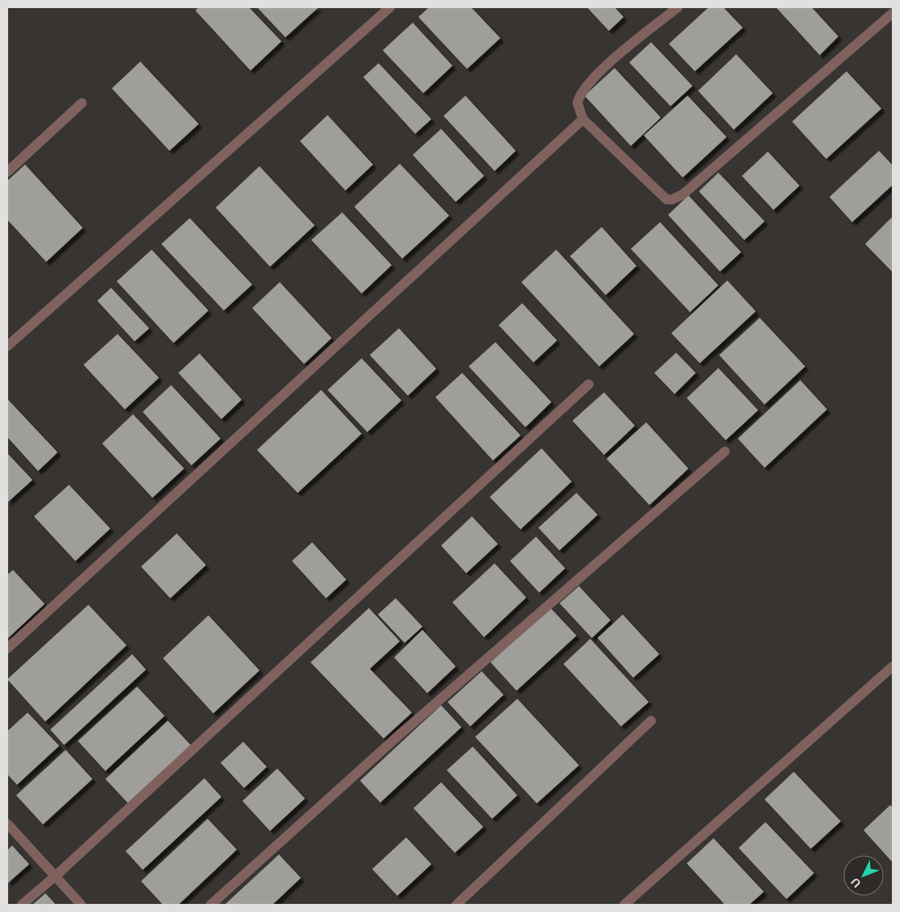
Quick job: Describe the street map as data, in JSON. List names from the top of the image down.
{
  "north": "bottom left"
}
